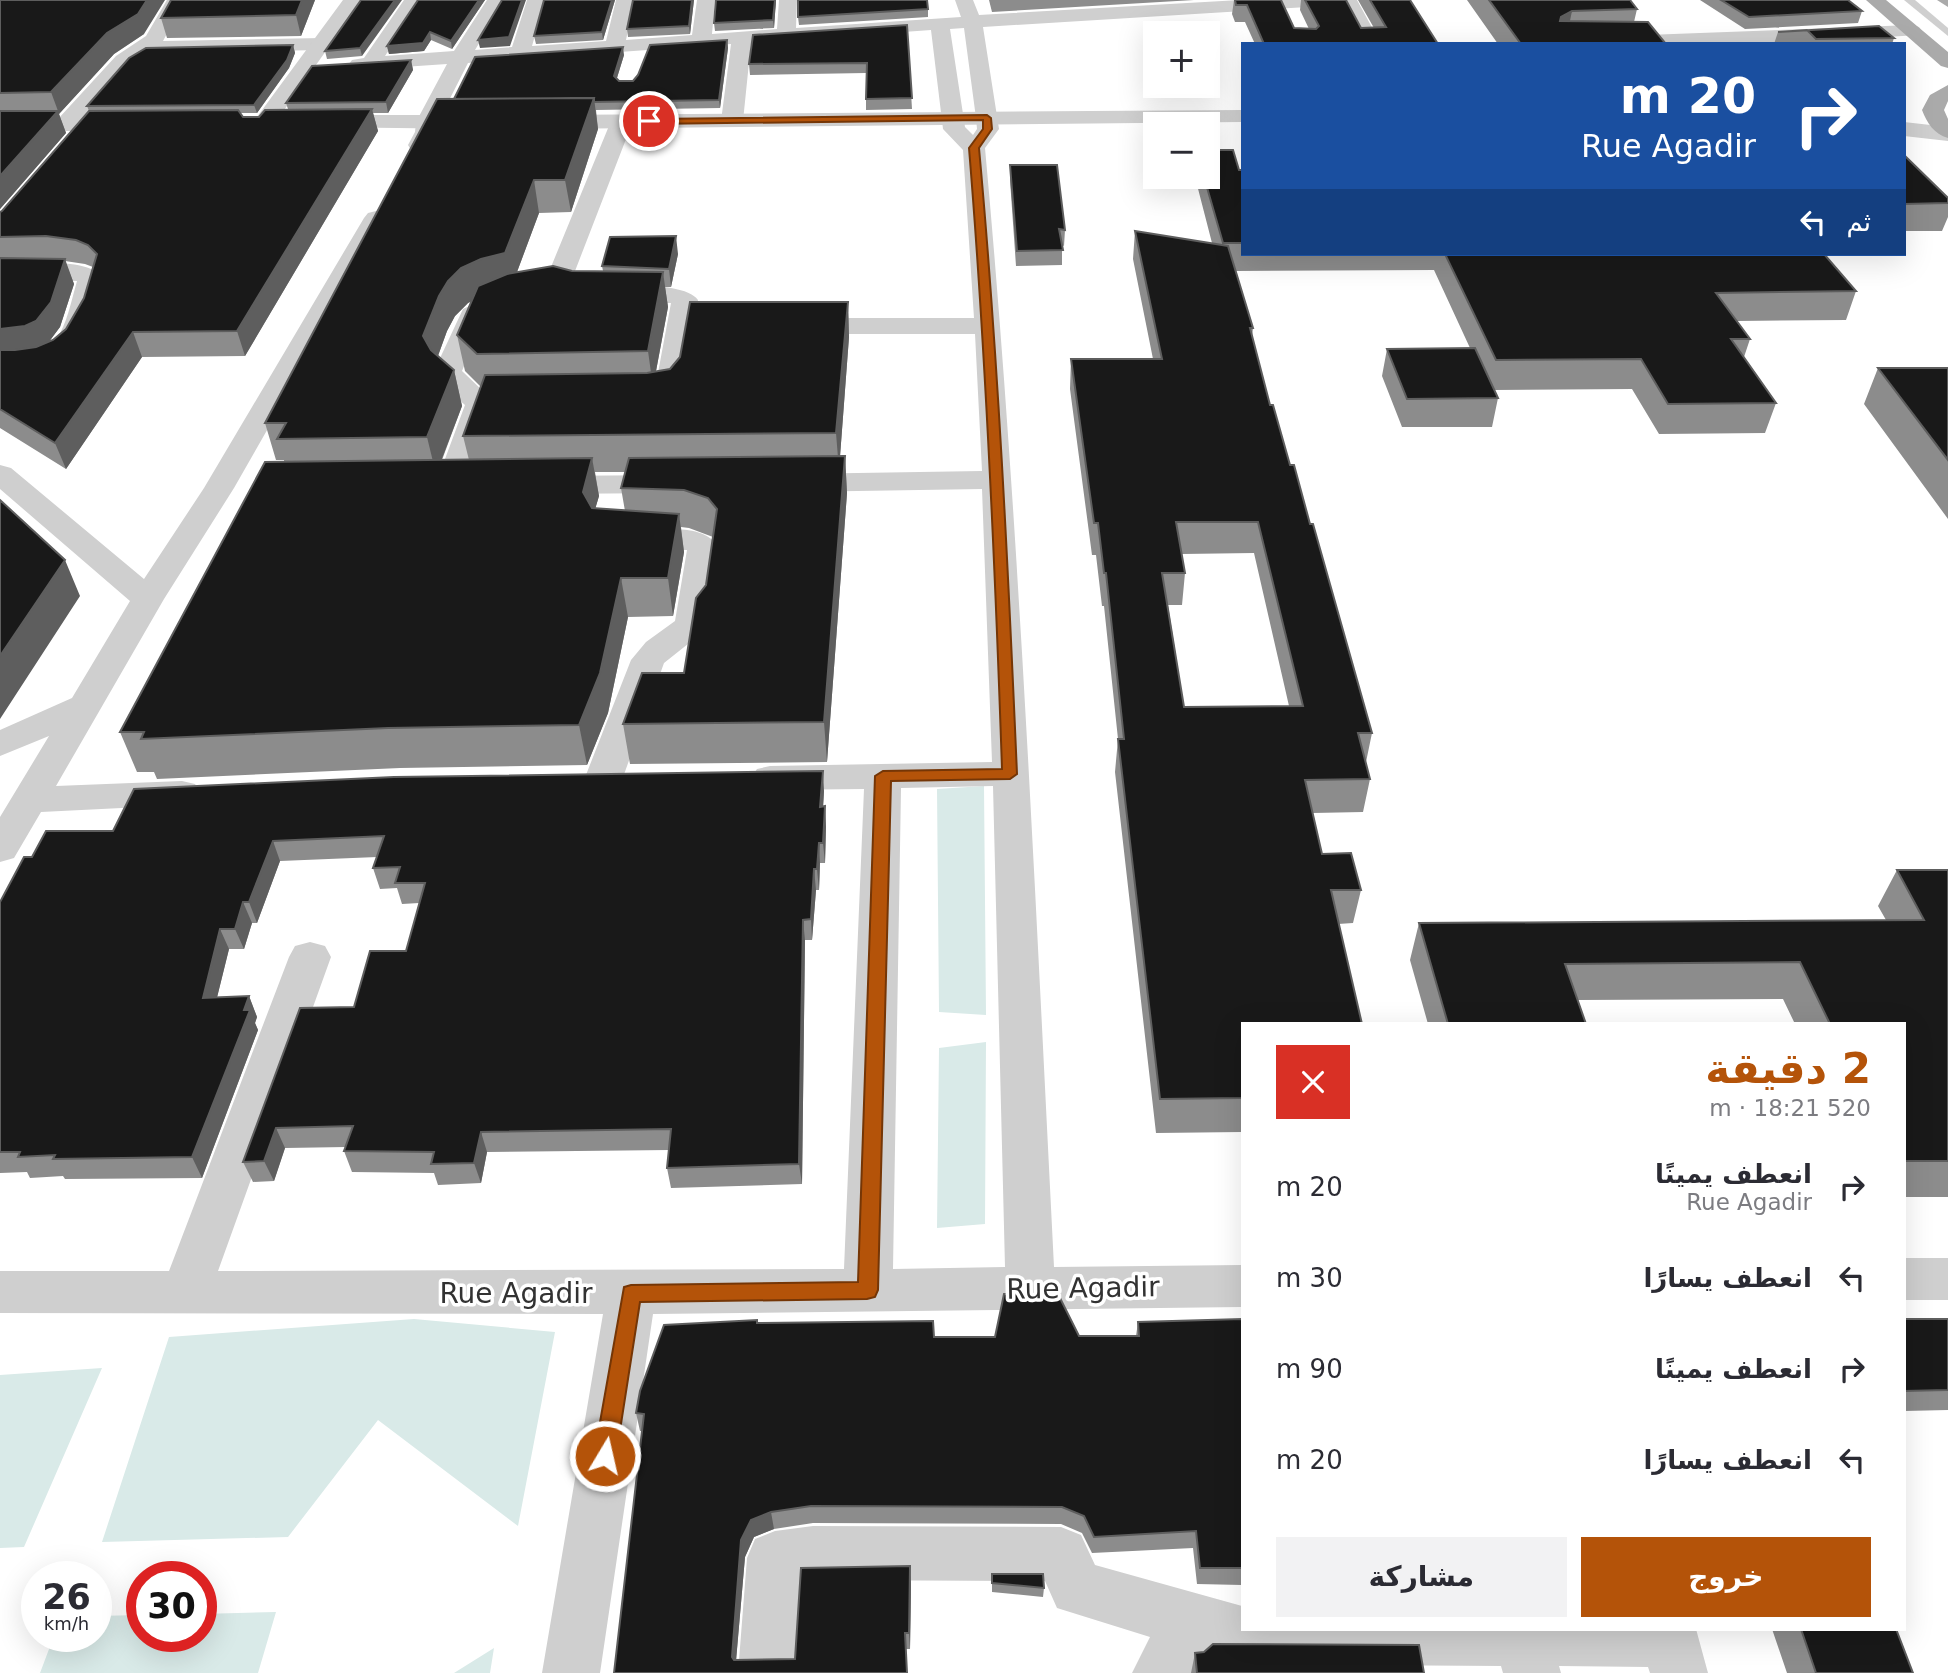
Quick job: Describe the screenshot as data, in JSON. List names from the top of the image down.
{
  "streets": {
    "street": ["Rue Agadir"]
  },
  "page": {
    "map_buttons": ["+", "−"],
    "turn": ["20 m", "Rue Agadir"],
    "then": "ثم",
    "heading": ["2 دقيقة", "520 m · 18:21"],
    "list": [
      {
        "name": "انعطف يمينًا",
        "note": "Rue Agadir",
        "value": "20 m"
      },
      {
        "name": "انعطف يسارًا",
        "value": "30 m"
      },
      {
        "name": "انعطف يمينًا",
        "value": "90 m"
      },
      {
        "name": "انعطف يسارًا",
        "value": "20 m"
      }
    ],
    "buttons": ["خروج", "مشاركة"],
    "speed": "26 km/h",
    "limit": "30"
  }
}
